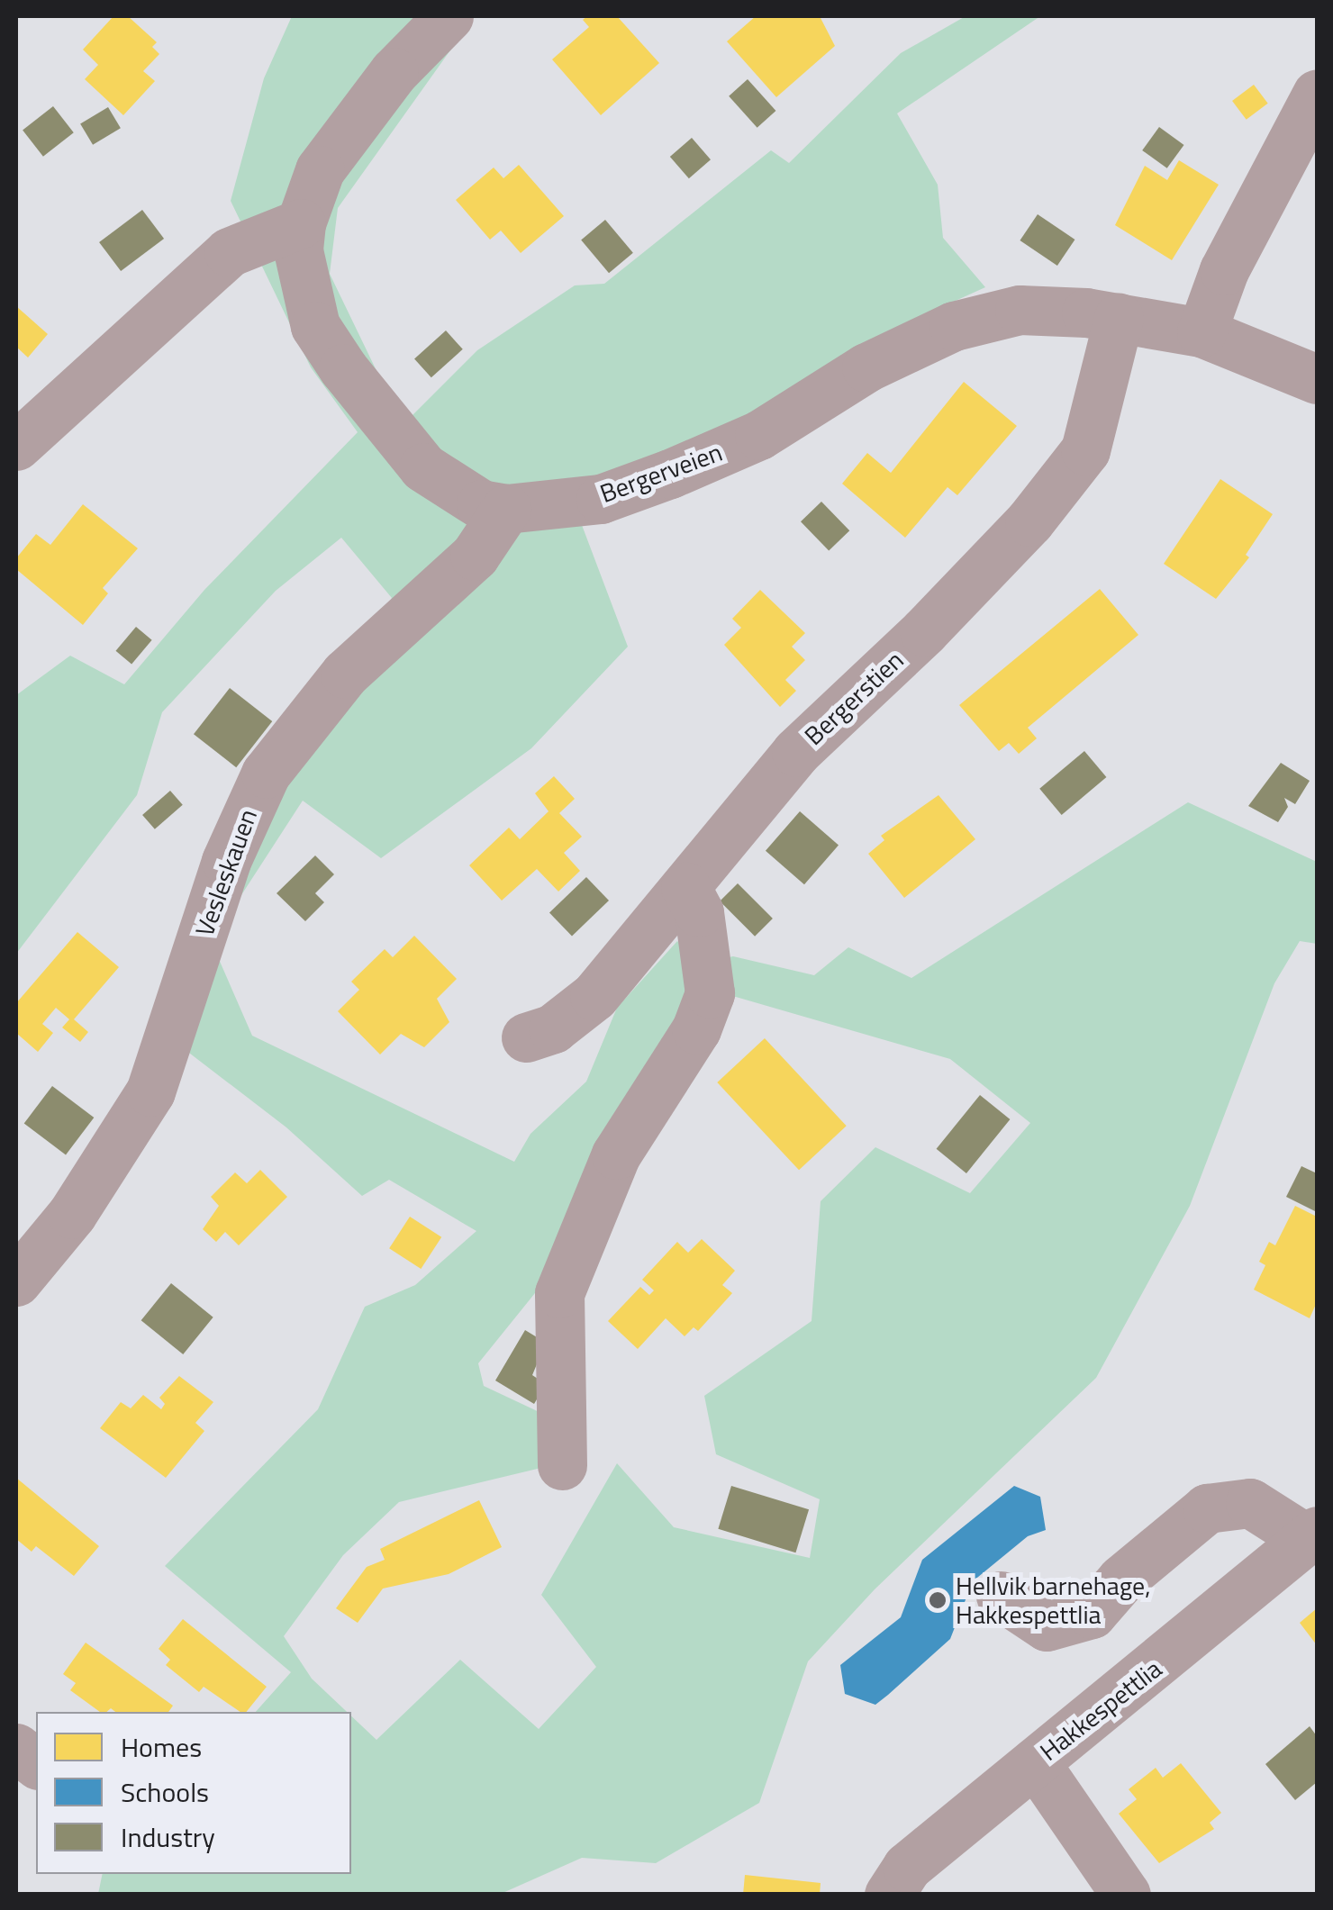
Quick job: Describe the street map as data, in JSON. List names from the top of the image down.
{
  "streets": {
    "street": [
      "Bergerveien",
      "Bergerstien",
      "Vesleskauen",
      "Hakkespettlia"
    ]
  },
  "crossings": [
    ["Bergerveien", "Bergerstien"],
    ["Bergerveien", "Vesleskauen"]
  ],
  "places": ["Hellvik barnehage, Hakkespettlia"],
  "legend": ["Homes", "Schools", "Industry"]
}
